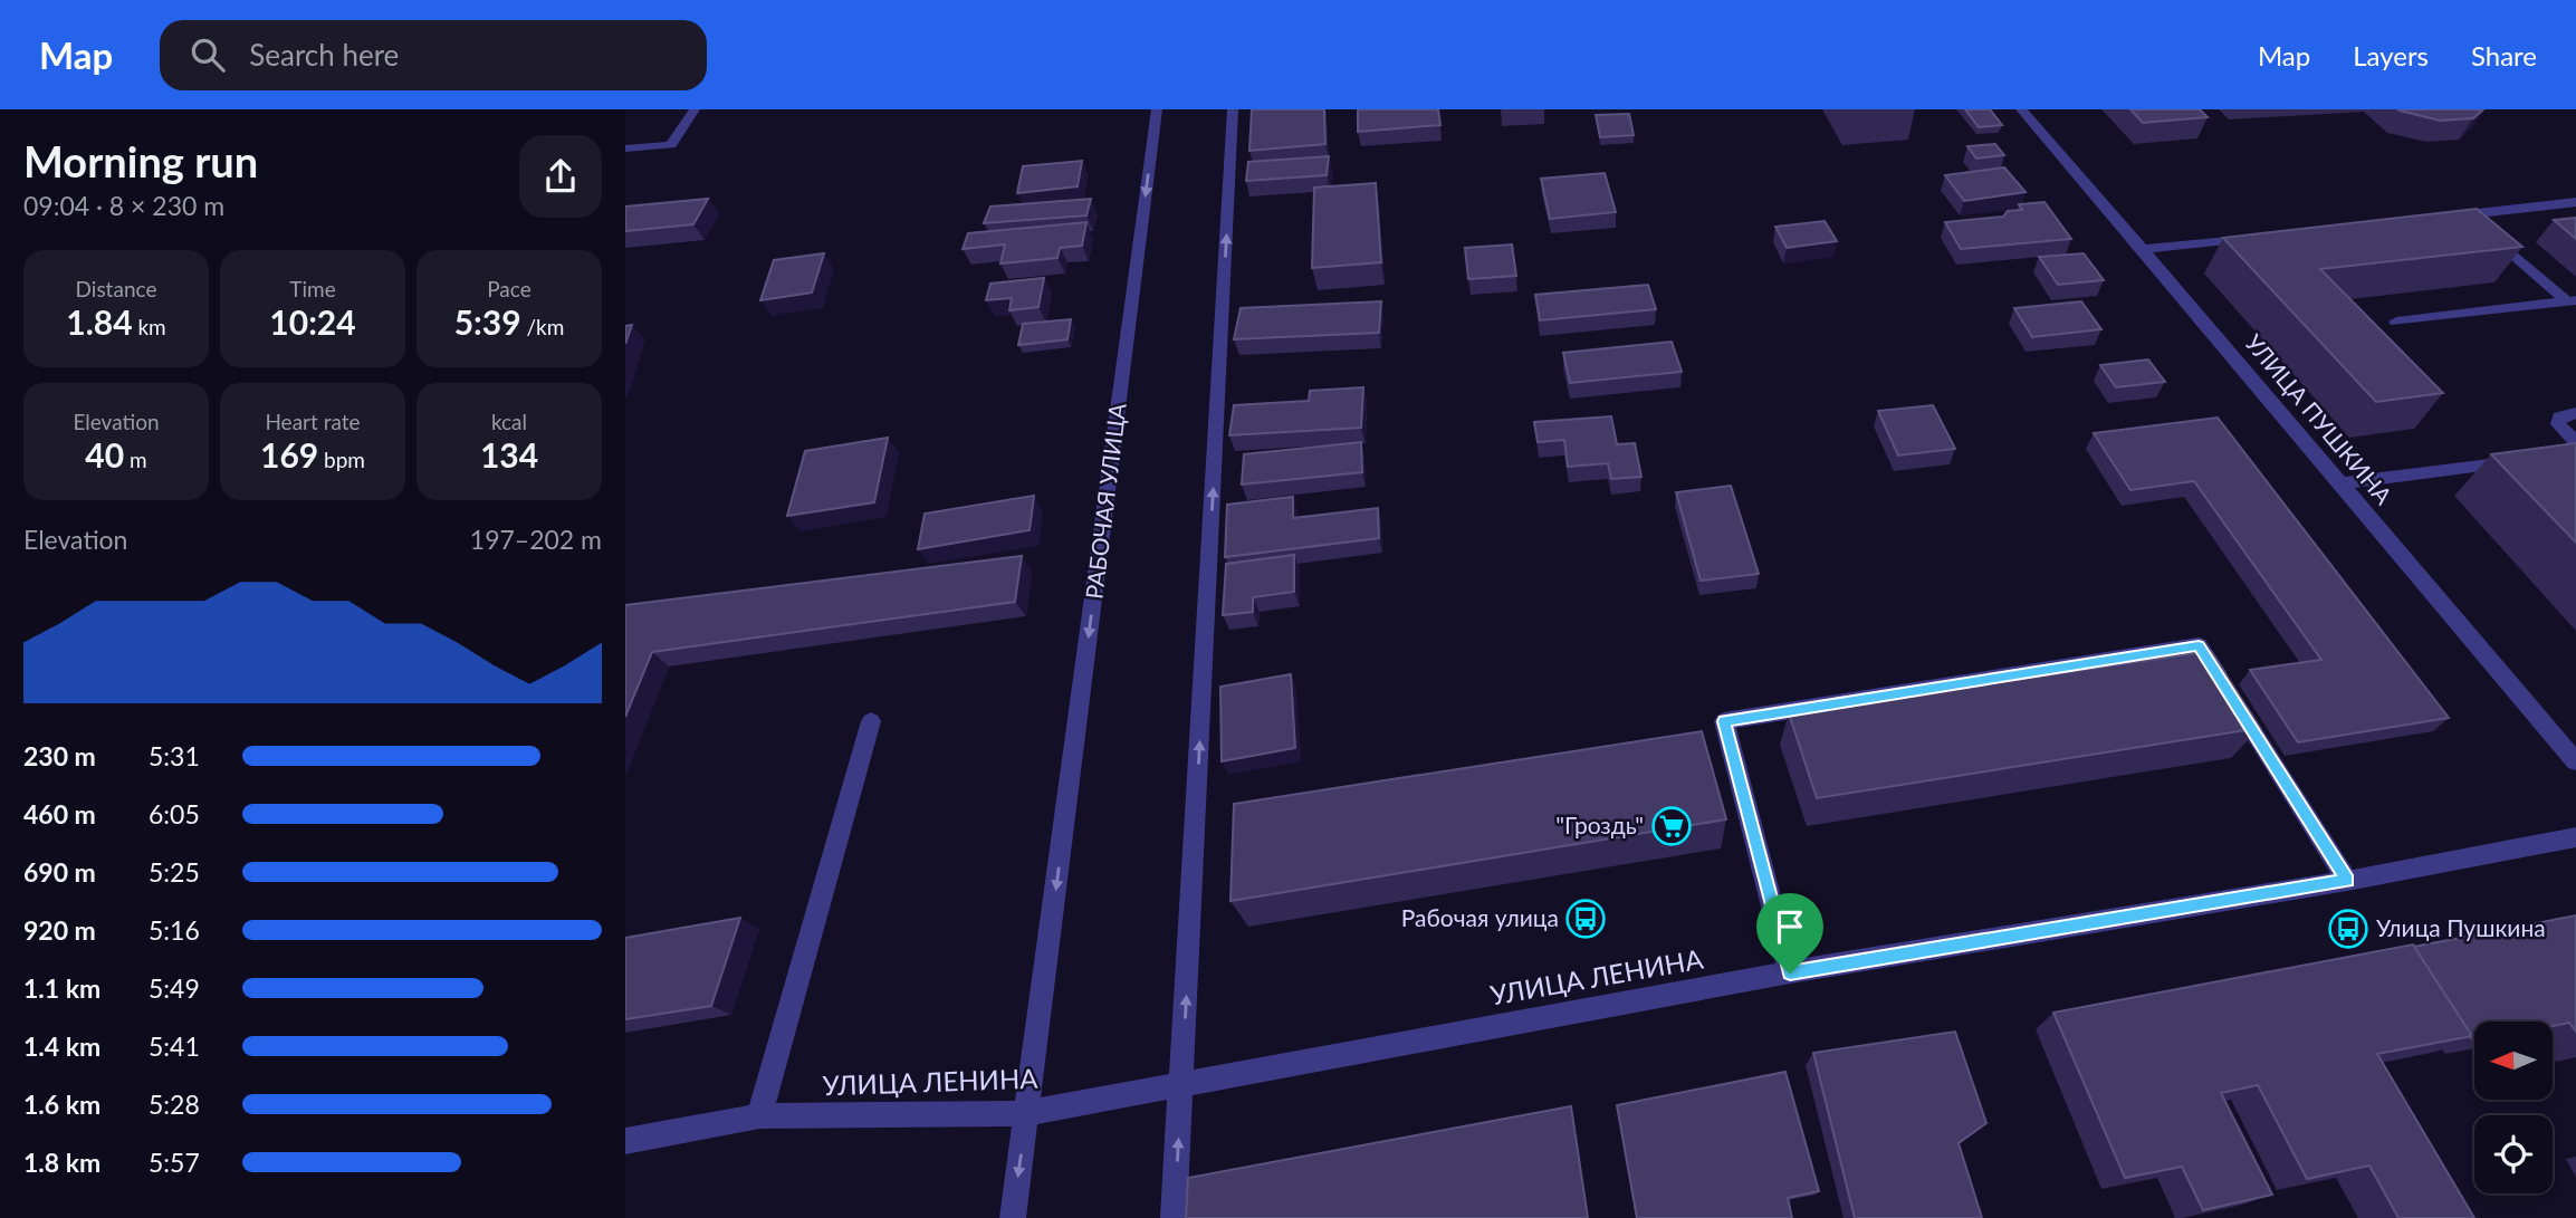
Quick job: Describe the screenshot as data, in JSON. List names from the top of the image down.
{
  "streets": {
    "street": ["УЛИЦА ПУШКИНА", "РАБОЧАЯ УЛИЦА", "УЛИЦА ЛЕНИНА"]
  },
  "crossings": [
    ["РАБОЧАЯ УЛИЦА", "УЛИЦА ЛЕНИНА"]
  ],
  "places": {
    "supermarket": ["\"Гроздь\""],
    "bus stop": ["Рабочая улица", "Улица Пушкина"]
  },
  "north": "left",
  "page": {
    "header": "Map",
    "search": "Search here",
    "nav": ["Map", "Layers", "Share"],
    "heading": ["Morning run", "09:04 · 8 × 230 m"],
    "stats": [
      ["Distance", "1.84 km"],
      ["Time", "10:24"],
      ["Pace", "5:39 /km"],
      ["Elevation", "40 m"],
      ["Heart rate", "169 bpm"],
      ["kcal", "134"]
    ],
    "chart": ["Elevation", "197–202 m"],
    "list": [
      {
        "name": "230 m",
        "note": "5:31"
      },
      {
        "name": "460 m",
        "note": "6:05"
      },
      {
        "name": "690 m",
        "note": "5:25"
      },
      {
        "name": "920 m",
        "note": "5:16"
      },
      {
        "name": "1.1 km",
        "note": "5:49"
      },
      {
        "name": "1.4 km",
        "note": "5:41"
      },
      {
        "name": "1.6 km",
        "note": "5:28"
      },
      {
        "name": "1.8 km",
        "note": "5:57"
      }
    ]
  }
}
